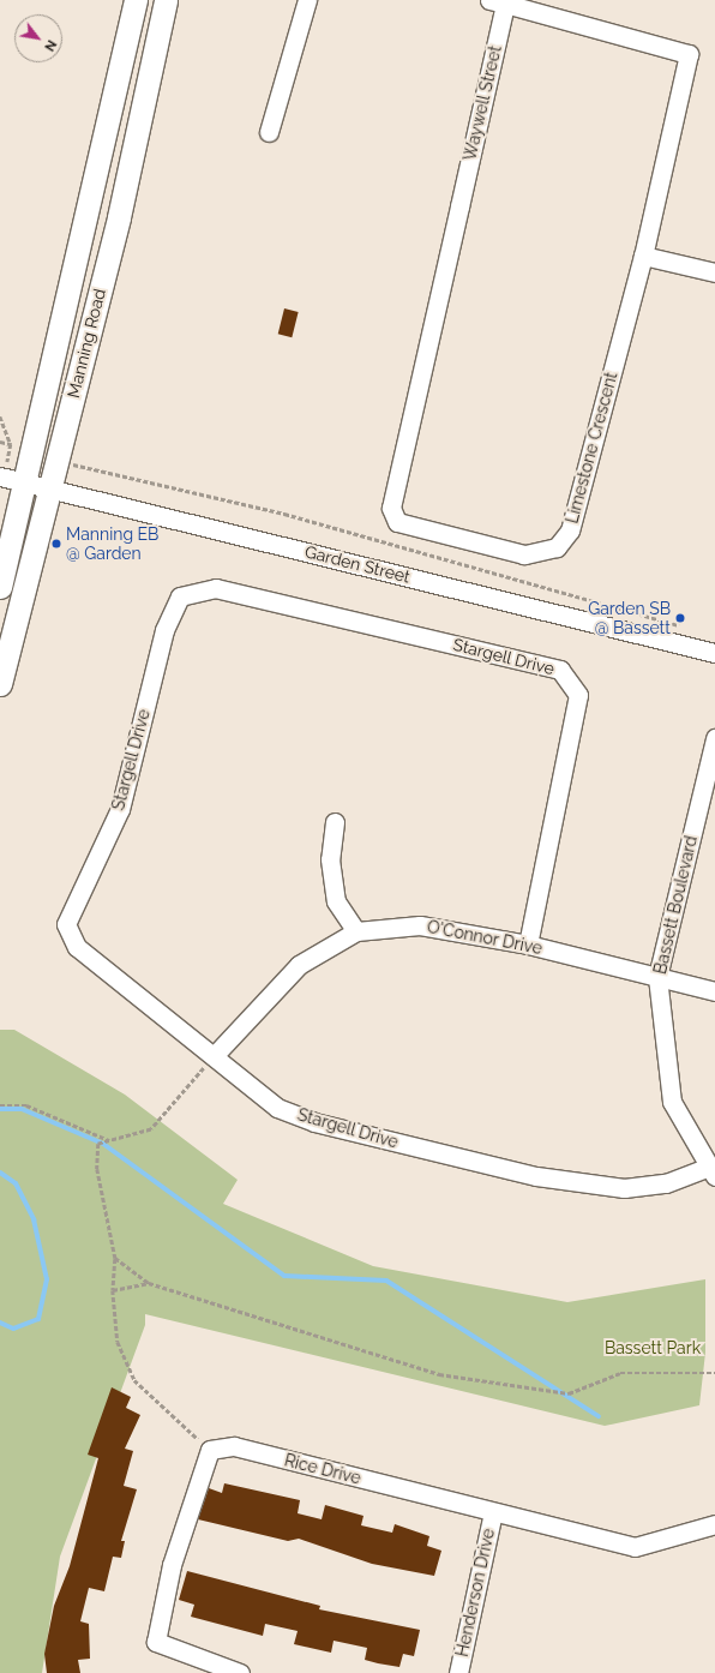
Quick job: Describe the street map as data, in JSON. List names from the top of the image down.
{
  "streets": {
    "main road": ["Manning Road"],
    "street": [
      "Waywell Street",
      "Limestone Crescent",
      "Garden Street",
      "Stargell Drive",
      "Bassett Boulevard",
      "O'Connor Drive",
      "Rice Drive",
      "Henderson Drive"
    ]
  },
  "crossings": [
    ["Waywell Street", "Limestone Crescent"],
    ["Manning Road", "Garden Street"],
    ["Stargell Drive", "Bassett Boulevard"],
    ["Stargell Drive", "O'Connor Drive"],
    ["Bassett Boulevard", "O'Connor Drive"],
    ["Rice Drive", "Henderson Drive"]
  ],
  "parks": ["Bassett Park"],
  "places": ["Manning EB @ Garden", "Garden SB @ Bassett"],
  "north": "bottom right"
}
